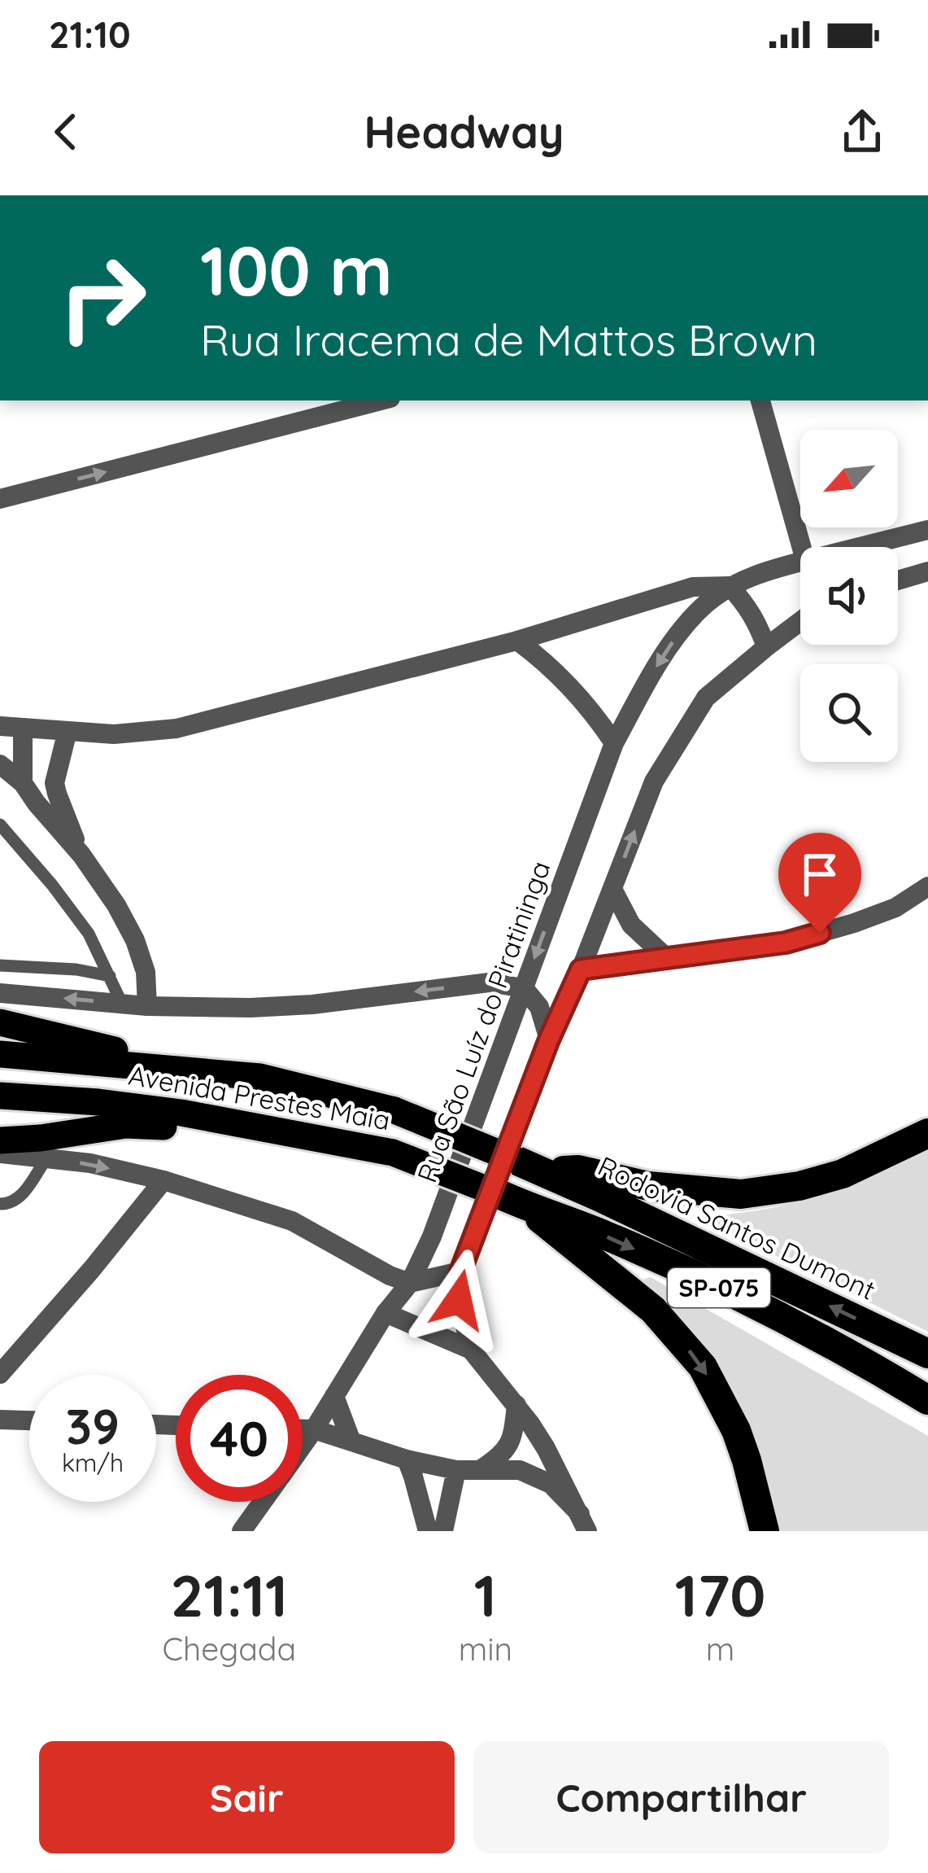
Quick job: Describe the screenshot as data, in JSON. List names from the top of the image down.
{
  "streets": {
    "highway": ["Avenida Prestes Maia", "Rodovia Santos Dumont", "SP-075"],
    "street": ["Rua São Luíz do Piratininga"]
  },
  "crossings": [
    ["Avenida Prestes Maia", "Rodovia Santos Dumont"],
    ["Avenida Prestes Maia", "SP-075"]
  ],
  "north": "bottom left",
  "page": {
    "status": "21:10",
    "header": "Headway",
    "turn": ["100 m", "Rua Iracema de Mattos Brown"],
    "speed": "39 km/h",
    "limit": "40",
    "eta": [
      "21:11",
      "Chegada",
      "1",
      "min",
      "170",
      "m"
    ],
    "buttons": ["Sair", "Compartilhar"]
  }
}
